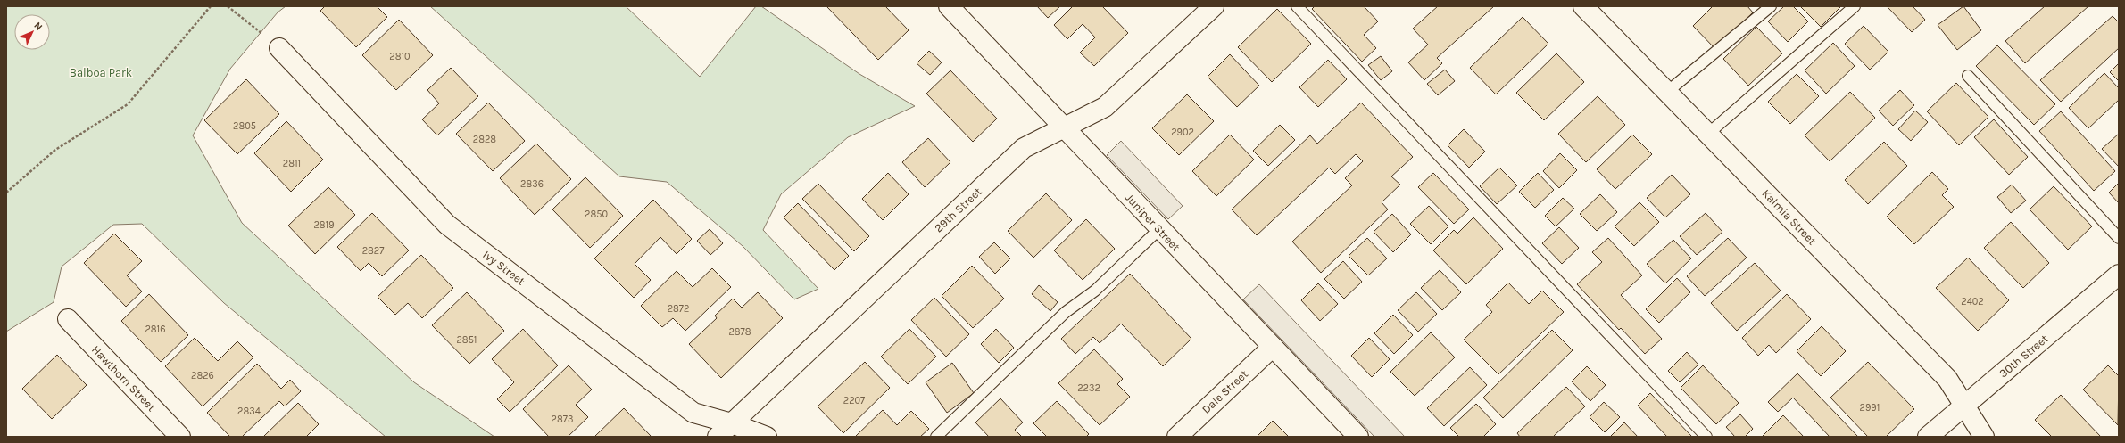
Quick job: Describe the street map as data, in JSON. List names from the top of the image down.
{
  "streets": {
    "street": [
      "29th Street",
      "Kalmia Street",
      "Juniper Street",
      "Ivy Street",
      "30th Street",
      "Hawthorn Street",
      "Dale Street"
    ]
  },
  "crossings": [
    ["29th Street", "Juniper Street"],
    ["29th Street", "Ivy Street"],
    ["Kalmia Street", "30th Street"],
    ["Juniper Street", "Dale Street"]
  ],
  "parks": ["Balboa Park"],
  "house_numbers": [
    "2810",
    "2805",
    "2902",
    "2828",
    "2811",
    "2836",
    "2850",
    "2819",
    "2827",
    "2402",
    "2872",
    "2816",
    "2878",
    "2851",
    "2826",
    "2232",
    "2207",
    "2991",
    "2834",
    "2873"
  ],
  "north": "top right"
}
